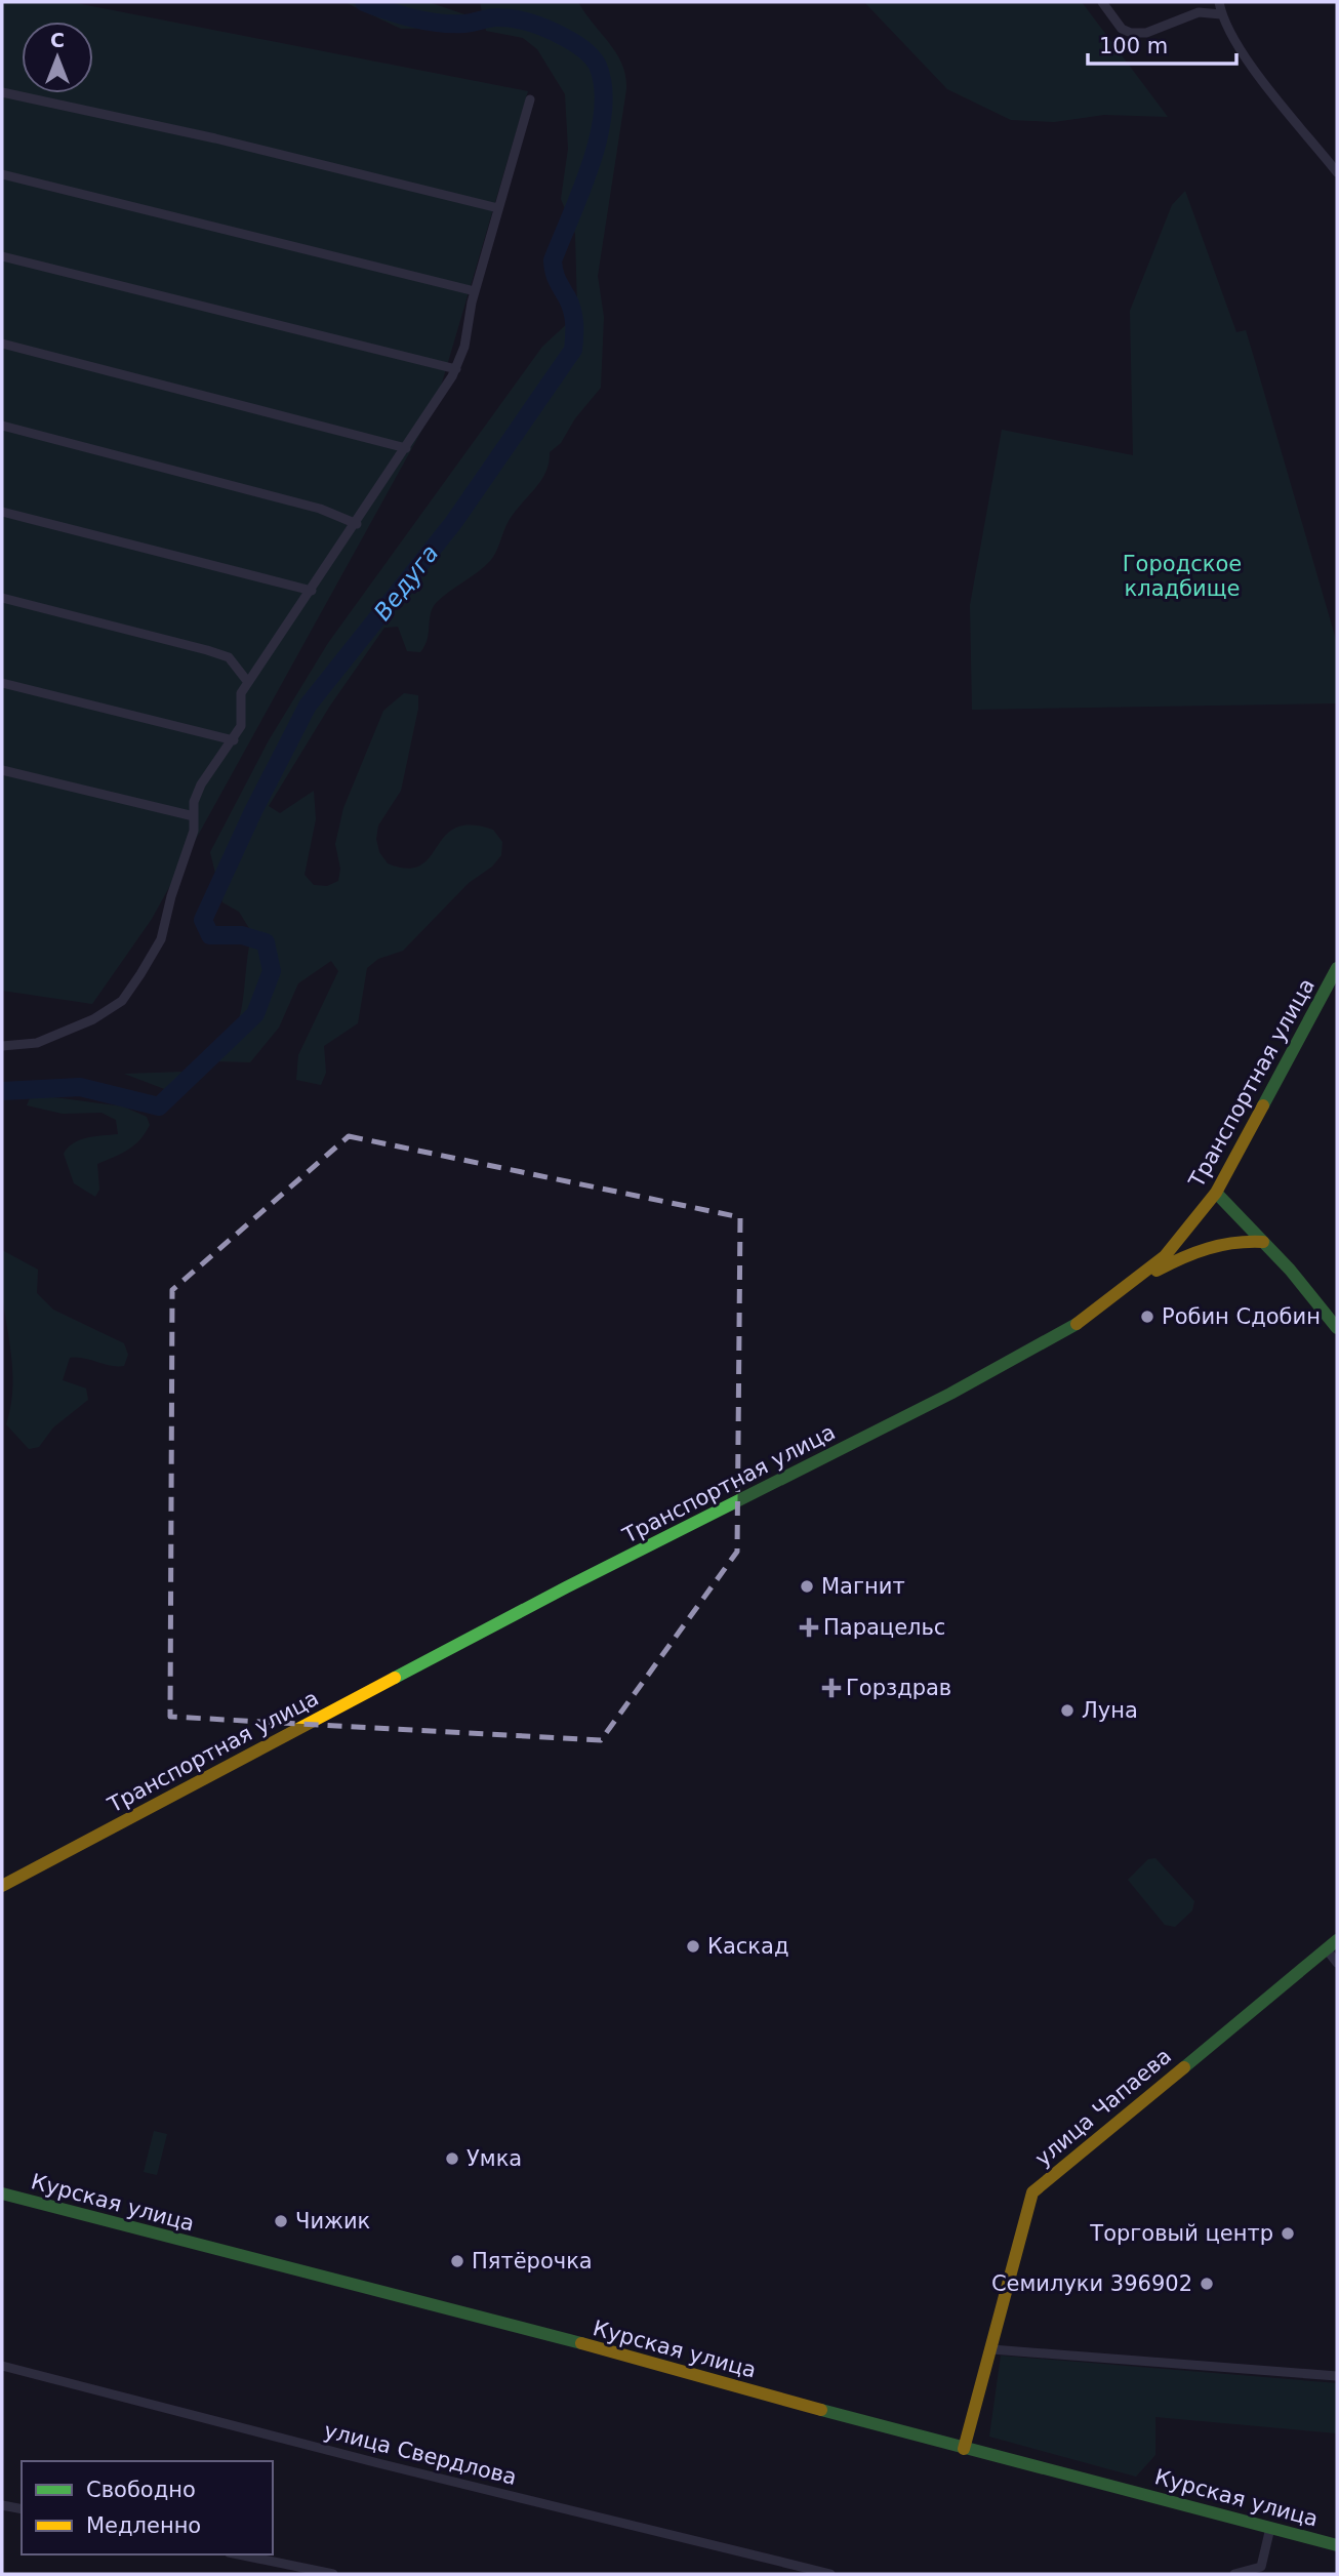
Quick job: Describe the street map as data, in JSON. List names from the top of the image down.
{
  "streets": {
    "street": [
      "Транспортная улица",
      "улица Чапаева",
      "Курская улица",
      "улица Свердлова"
    ]
  },
  "crossings": [
    ["улица Чапаева", "Курская улица"]
  ],
  "water": ["Ведуга"],
  "parks": ["Городское кладбище"],
  "places": {
    "other": [
      "Робин Сдобин",
      "Магнит",
      "Луна",
      "Каскад",
      "Умка",
      "Чижик",
      "Торговый центр",
      "Пятёрочка",
      "Семилуки 396902"
    ],
    "health": ["Парацельс", "Горздрав"]
  },
  "legend": ["Свободно", "Медленно"],
  "scale_bar": "100 m",
  "north": "top"
}
